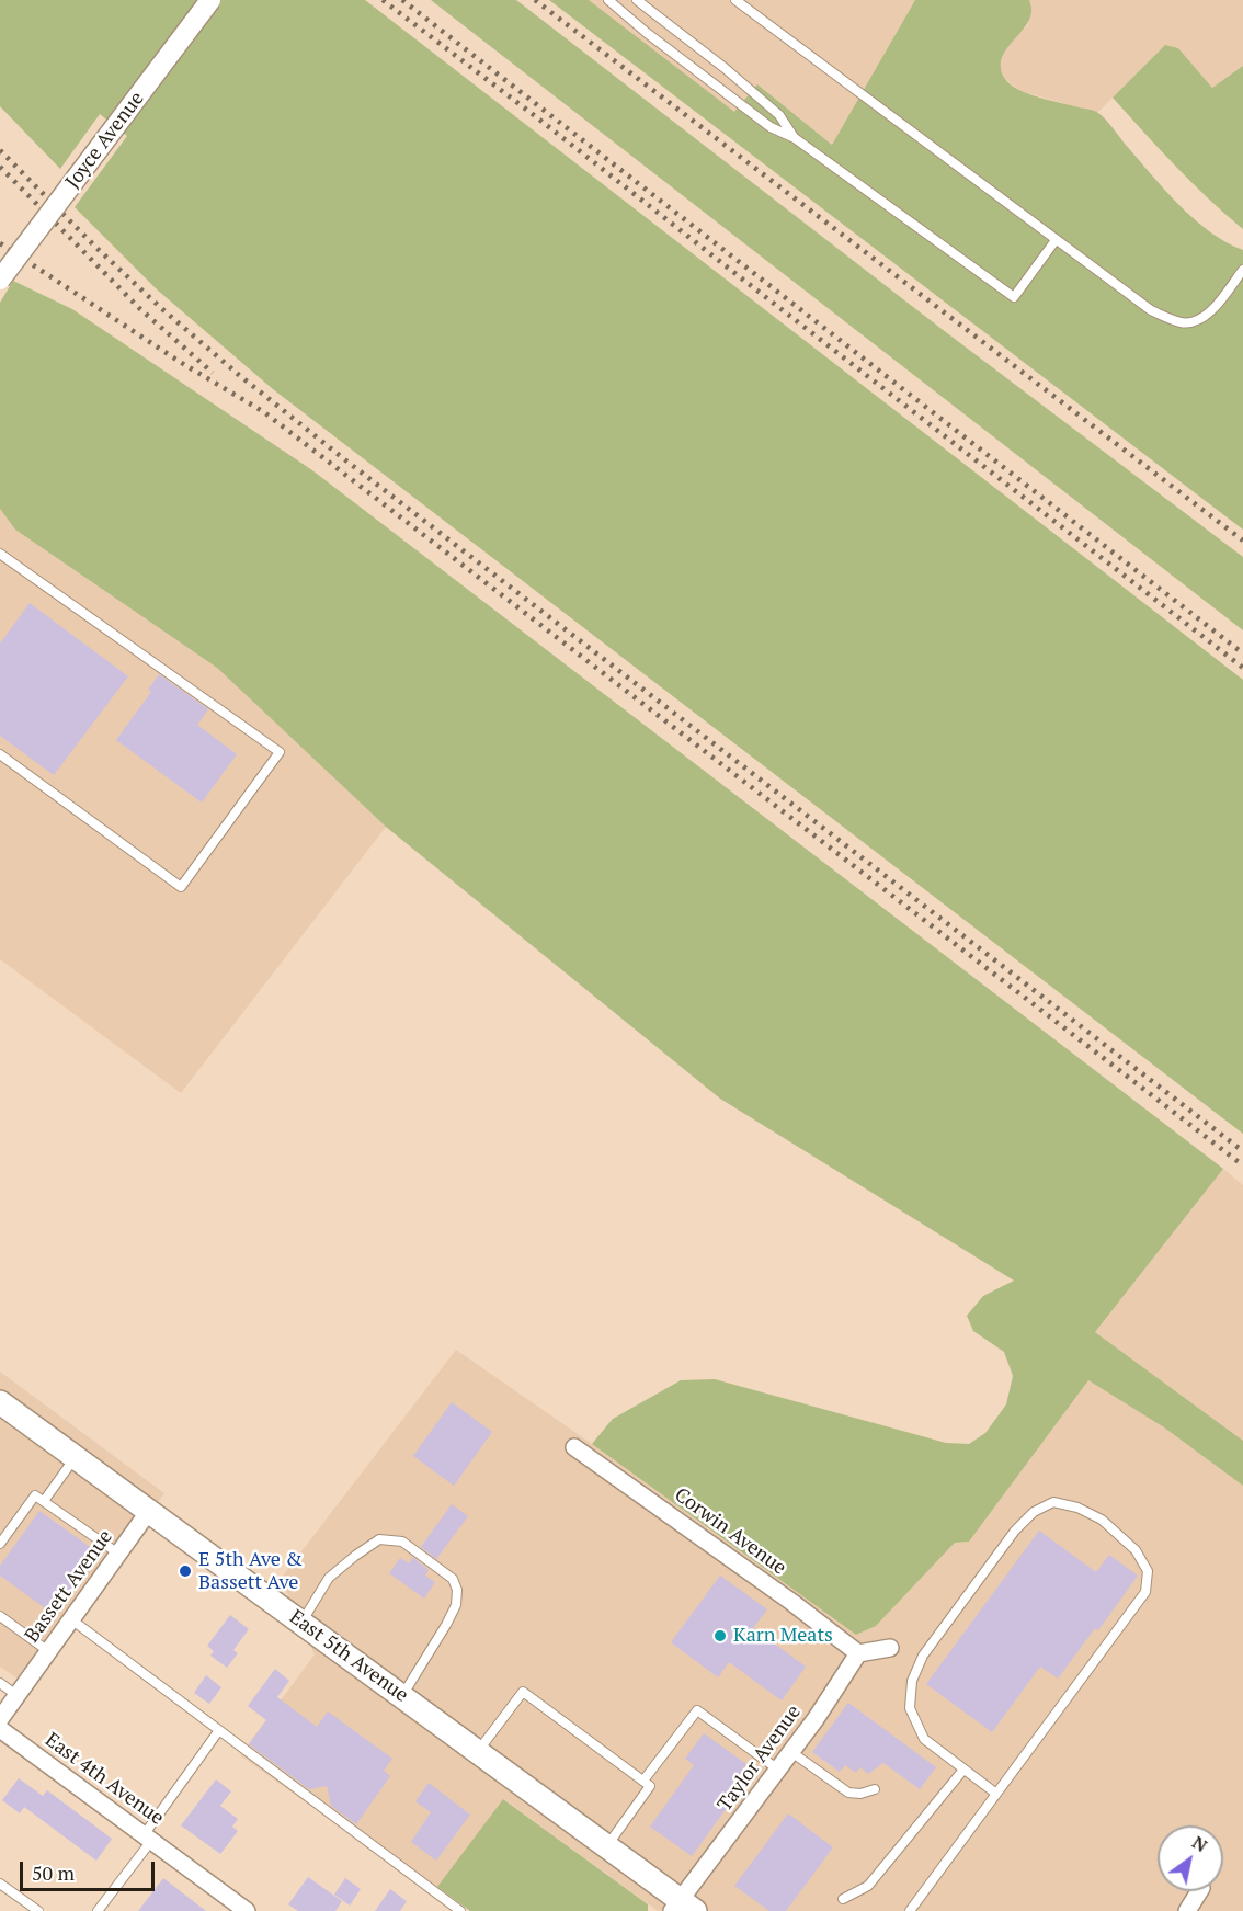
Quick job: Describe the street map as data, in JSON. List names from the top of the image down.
{
  "streets": {
    "main road": ["East 5th Avenue"],
    "street": [
      "Joyce Avenue",
      "Corwin Avenue",
      "Bassett Avenue",
      "Taylor Avenue",
      "East 4th Avenue"
    ]
  },
  "crossings": [
    ["Corwin Avenue", "Taylor Avenue"],
    ["Bassett Avenue", "East 5th Avenue"],
    ["East 5th Avenue", "Taylor Avenue"]
  ],
  "places": ["E 5th Ave & Bassett Ave", "Karn Meats"],
  "scale_bar": "50 m",
  "north": "top right"
}
